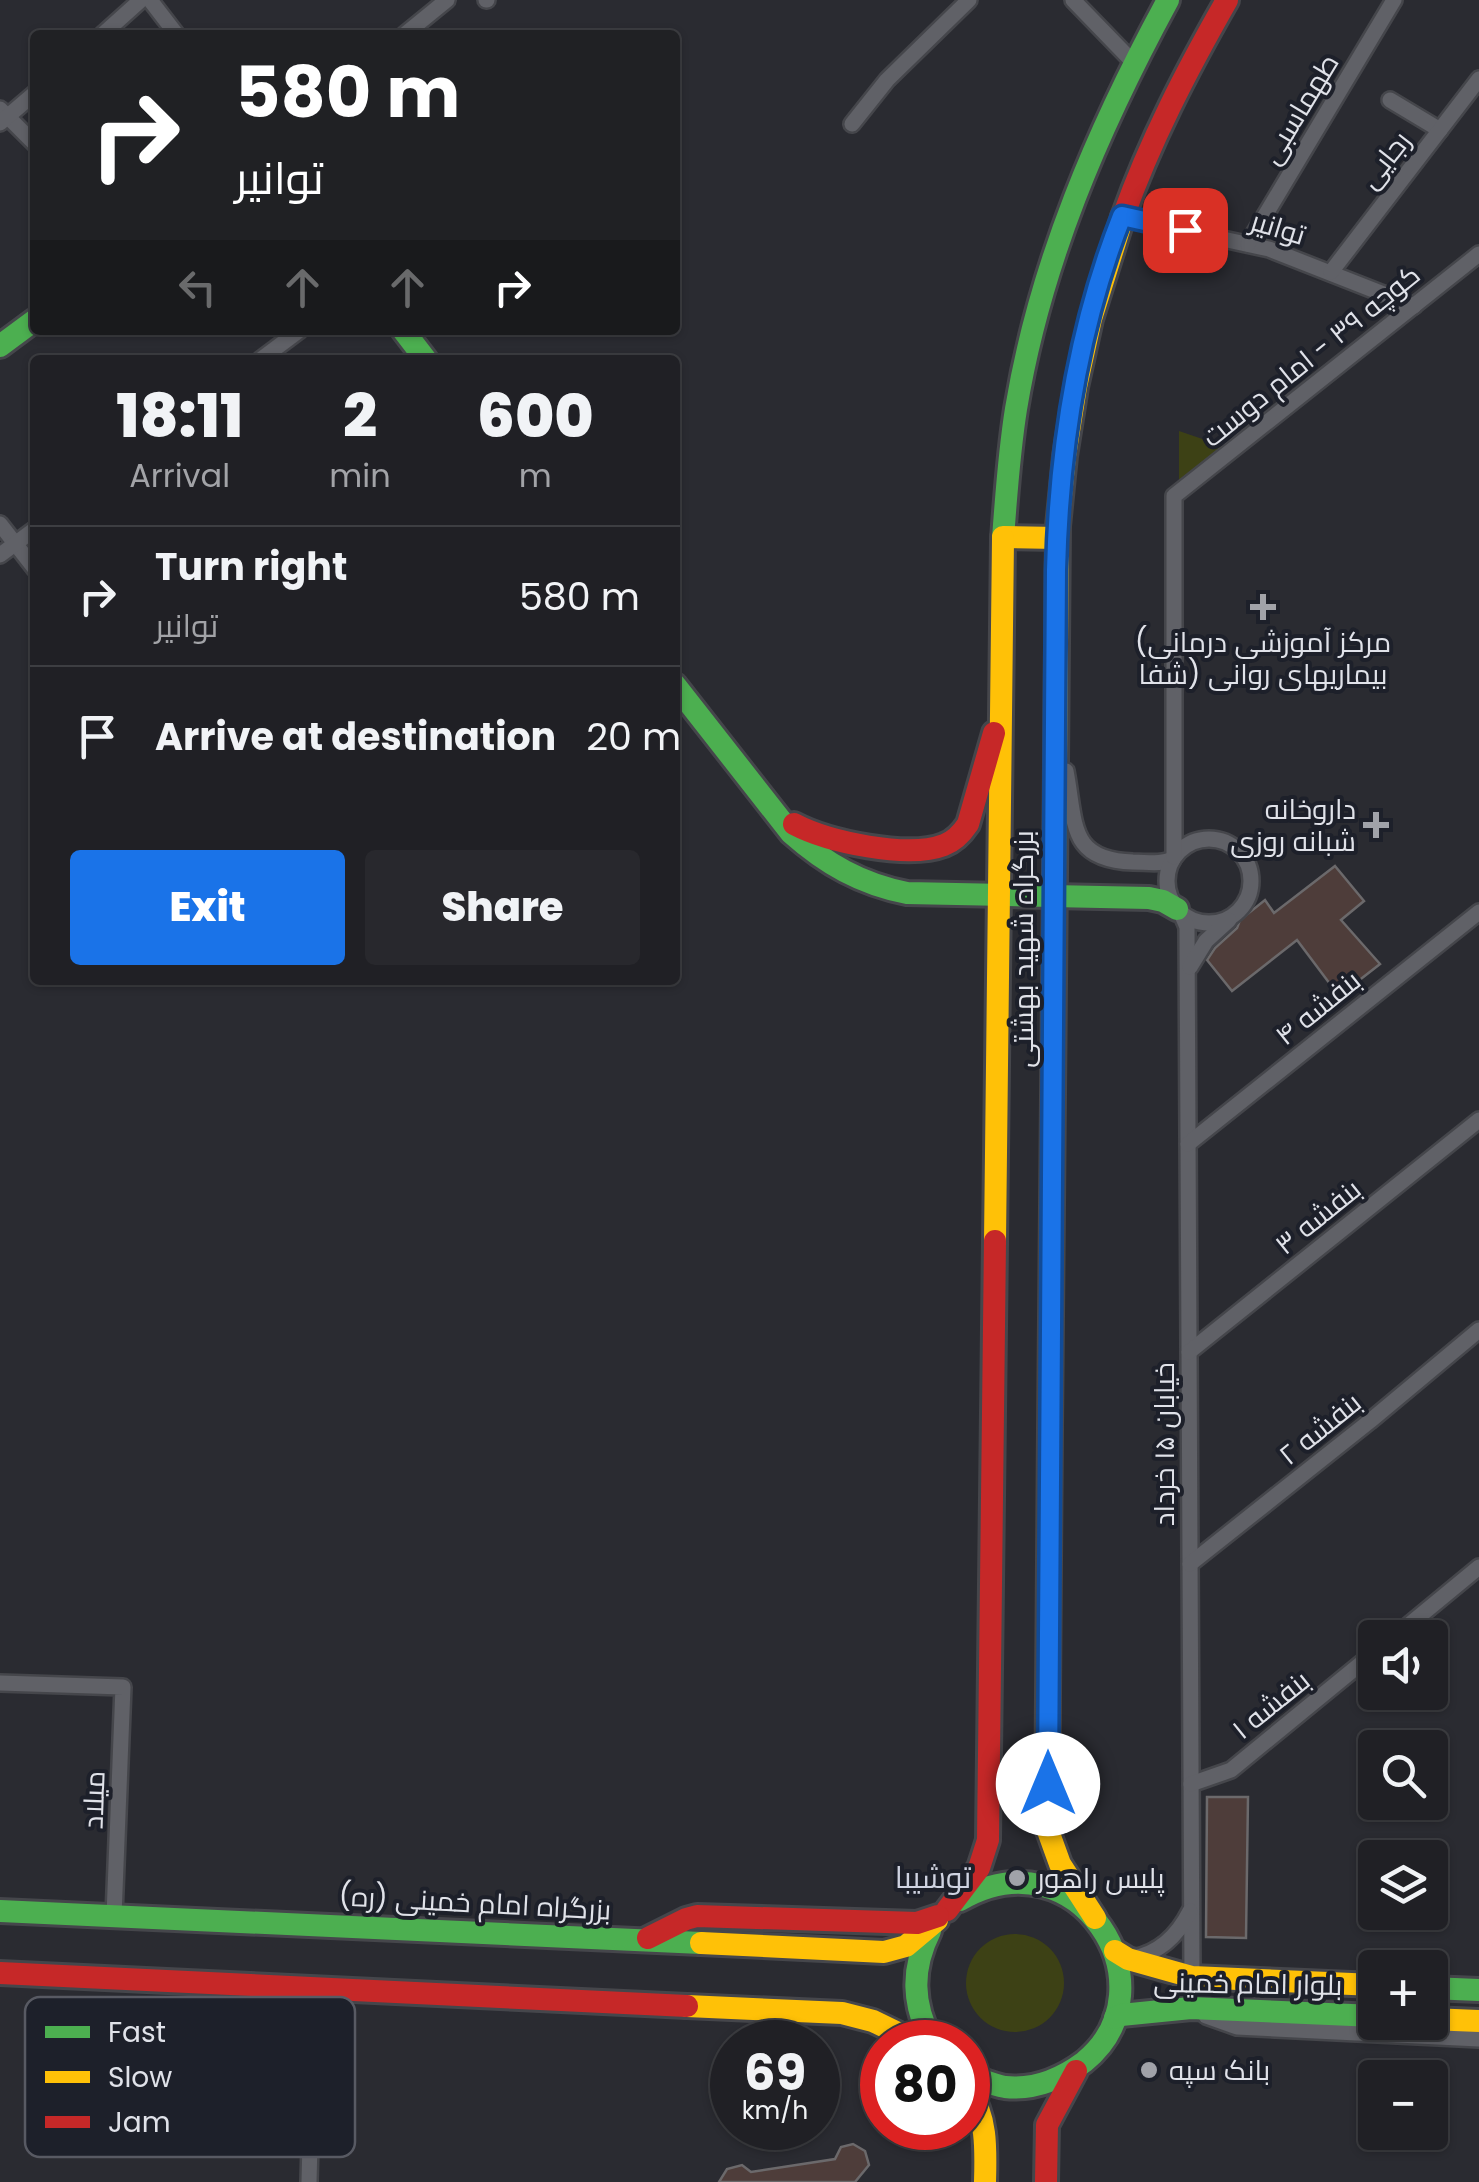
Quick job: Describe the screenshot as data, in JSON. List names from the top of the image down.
{
  "streets": {
    "main road": ["بزرگراه شهید بهشتی", "بزرگراه امام خمینی (ره)", "بلوار امام خمینی"],
    "street": [
      "طهماسبی",
      "رجایی",
      "توانیر",
      "کوچه ۳۹ - امام دوست",
      "بنفشه ۴",
      "بنفشه ۳",
      "بنفشه ۲",
      "خیابان ۱۵ خرداد",
      "بنفشه ۱",
      "میلاد"
    ]
  },
  "crossings": [
    ["طهماسبی", "توانیر"],
    ["رجایی", "توانیر"],
    ["توانیر", "کوچه ۳۹ - امام دوست"],
    ["توانیر", "بزرگراه شهید بهشتی"],
    ["کوچه ۳۹ - امام دوست", "خیابان ۱۵ خرداد"],
    ["بزرگراه شهید بهشتی", "بزرگراه امام خمینی (ره)"],
    ["بزرگراه شهید بهشتی", "بلوار امام خمینی"],
    ["بنفشه ۴", "خیابان ۱۵ خرداد"],
    ["بنفشه ۳", "خیابان ۱۵ خرداد"],
    ["بنفشه ۲", "خیابان ۱۵ خرداد"],
    ["خیابان ۱۵ خرداد", "بنفشه ۱"],
    ["خیابان ۱۵ خرداد", "بلوار امام خمینی"],
    ["میلاد", "بزرگراه امام خمینی (ره)"]
  ],
  "districts": ["توشیبا"],
  "places": {
    "health": ["(مرکز آموزشی درمانی بیماریهای روانی (شفا", "داروخانه شبانه روزی"],
    "other": ["پلیس راهور", "بانک سپه"]
  },
  "legend": ["Fast", "Slow", "Jam"],
  "page": {
    "turn": ["580 m", "توانیر"],
    "eta": [
      "18:11",
      "Arrival",
      "2",
      "min",
      "600",
      "m"
    ],
    "list": [
      {
        "name": "Turn right",
        "note": "توانیر",
        "value": "580 m"
      },
      {
        "name": "Arrive at destination",
        "value": "20 m"
      }
    ],
    "buttons": ["Exit", "Share"],
    "map_buttons": ["+", "−"],
    "speed": "69 km/h",
    "limit": "80"
  }
}
